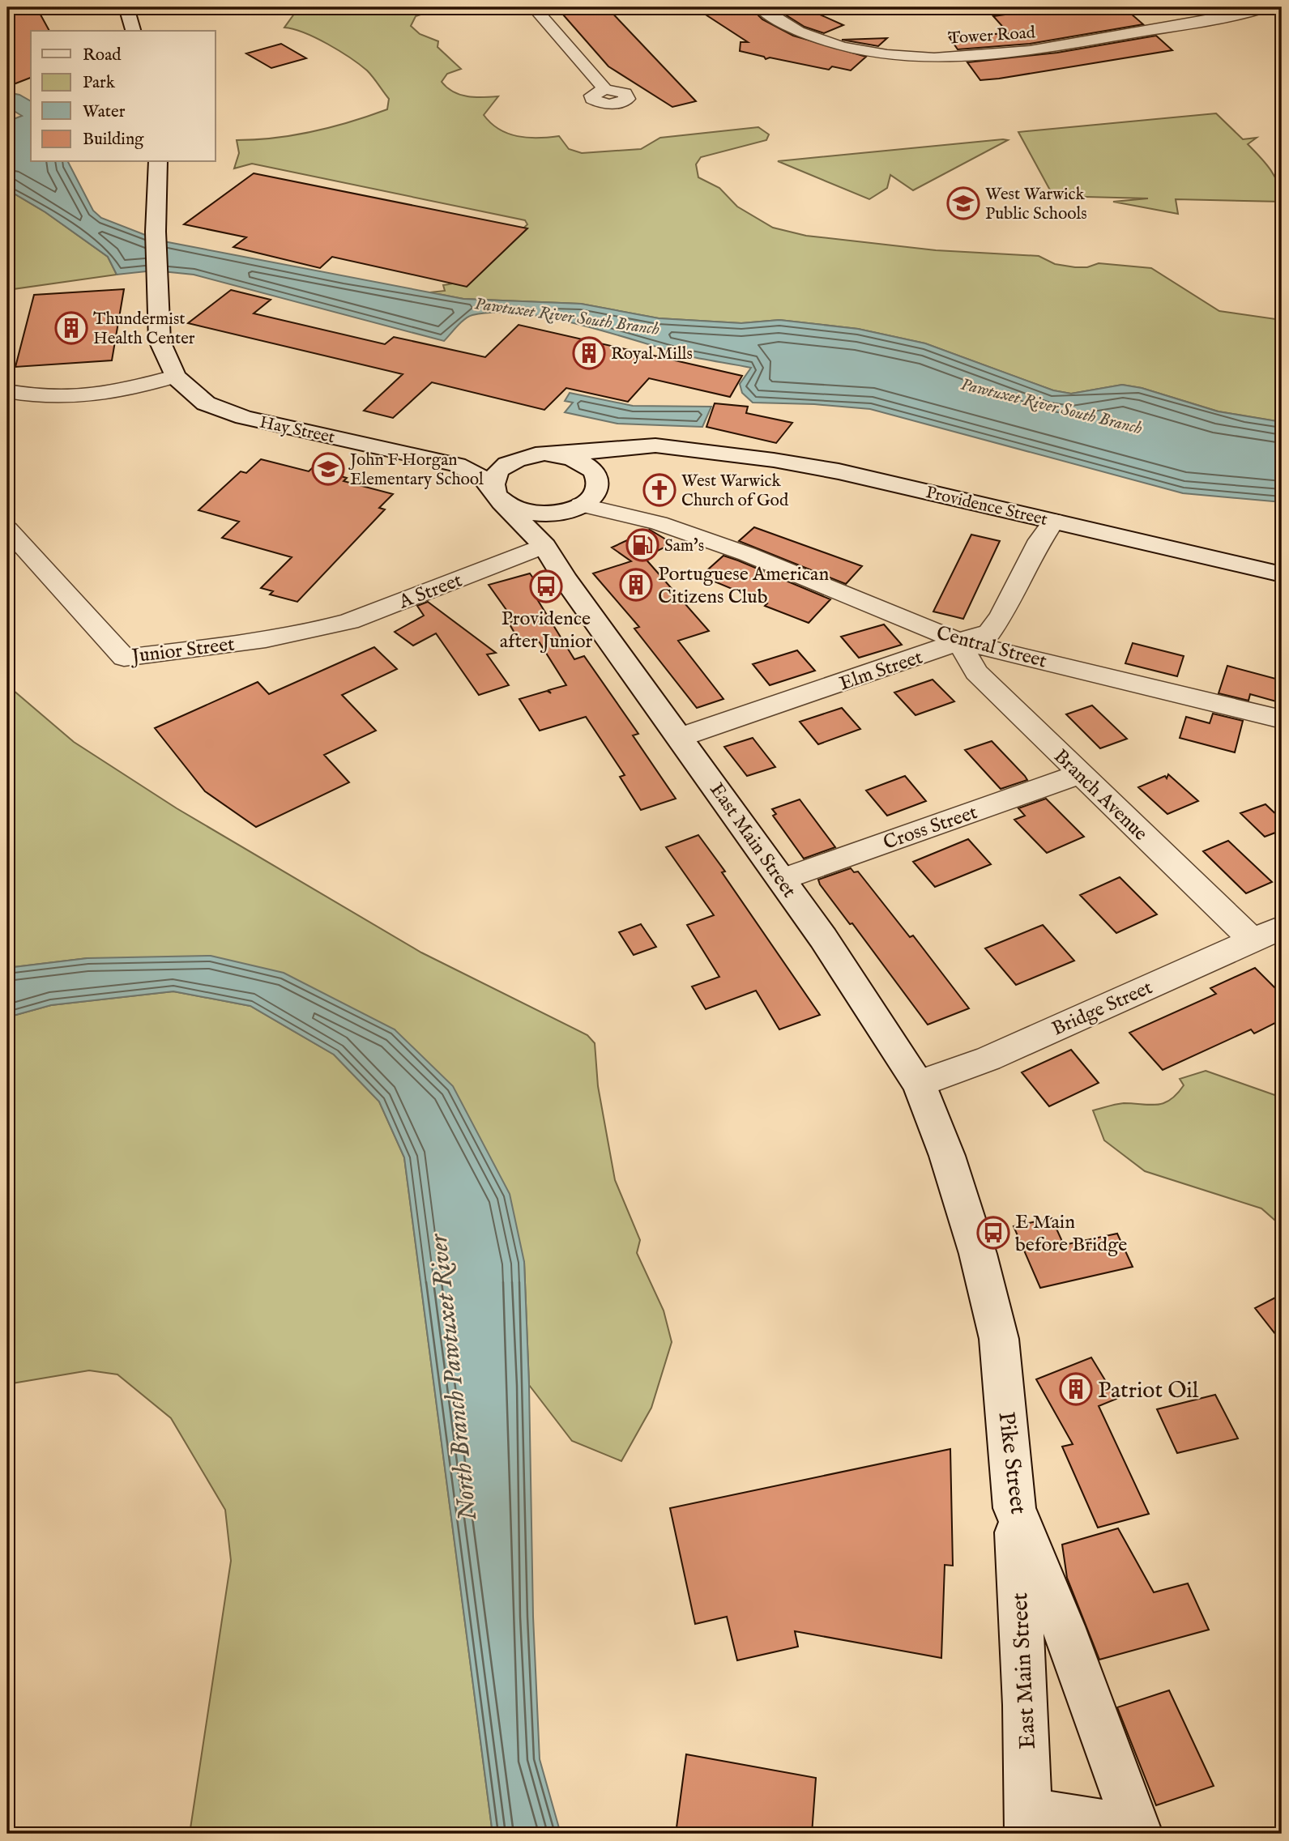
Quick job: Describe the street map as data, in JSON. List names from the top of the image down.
{
  "streets": {
    "main road": [
      "Hay Street",
      "Providence Street",
      "East Main Street",
      "Pike Street"
    ],
    "street": [
      "Tower Road",
      "A Street",
      "Central Street",
      "Junior Street",
      "Elm Street",
      "Branch Avenue",
      "Cross Street",
      "Bridge Street"
    ]
  },
  "crossings": [
    ["Hay Street", "Providence Street"],
    ["Hay Street", "East Main Street"],
    ["Providence Street", "Elm Street"],
    ["Providence Street", "East Main Street"],
    ["A Street", "Junior Street"],
    ["A Street", "East Main Street"],
    ["Central Street", "Elm Street"],
    ["Central Street", "Branch Avenue"],
    ["Elm Street", "Branch Avenue"],
    ["Elm Street", "East Main Street"],
    ["Branch Avenue", "Cross Street"],
    ["Branch Avenue", "Bridge Street"],
    ["Cross Street", "East Main Street"],
    ["East Main Street", "Bridge Street"],
    ["East Main Street", "Pike Street"]
  ],
  "water": ["Pawtuxet River South Branch", "North Branch Pawtuxet River"],
  "places": {
    "school or university": ["West Warwick Public Schools", "John F Horgan Elementary School"],
    "building": [
      "Thundermist Health Center",
      "Royal Mills",
      "Portuguese American Citizens Club",
      "Patriot Oil"
    ],
    "church": ["West Warwick Church of God"],
    "fuel station": ["Sam's"],
    "bus stop": ["Providence after Junior", "E Main before Bridge"]
  },
  "legend": [
    "Road",
    "Park",
    "Water",
    "Building"
  ]
}
